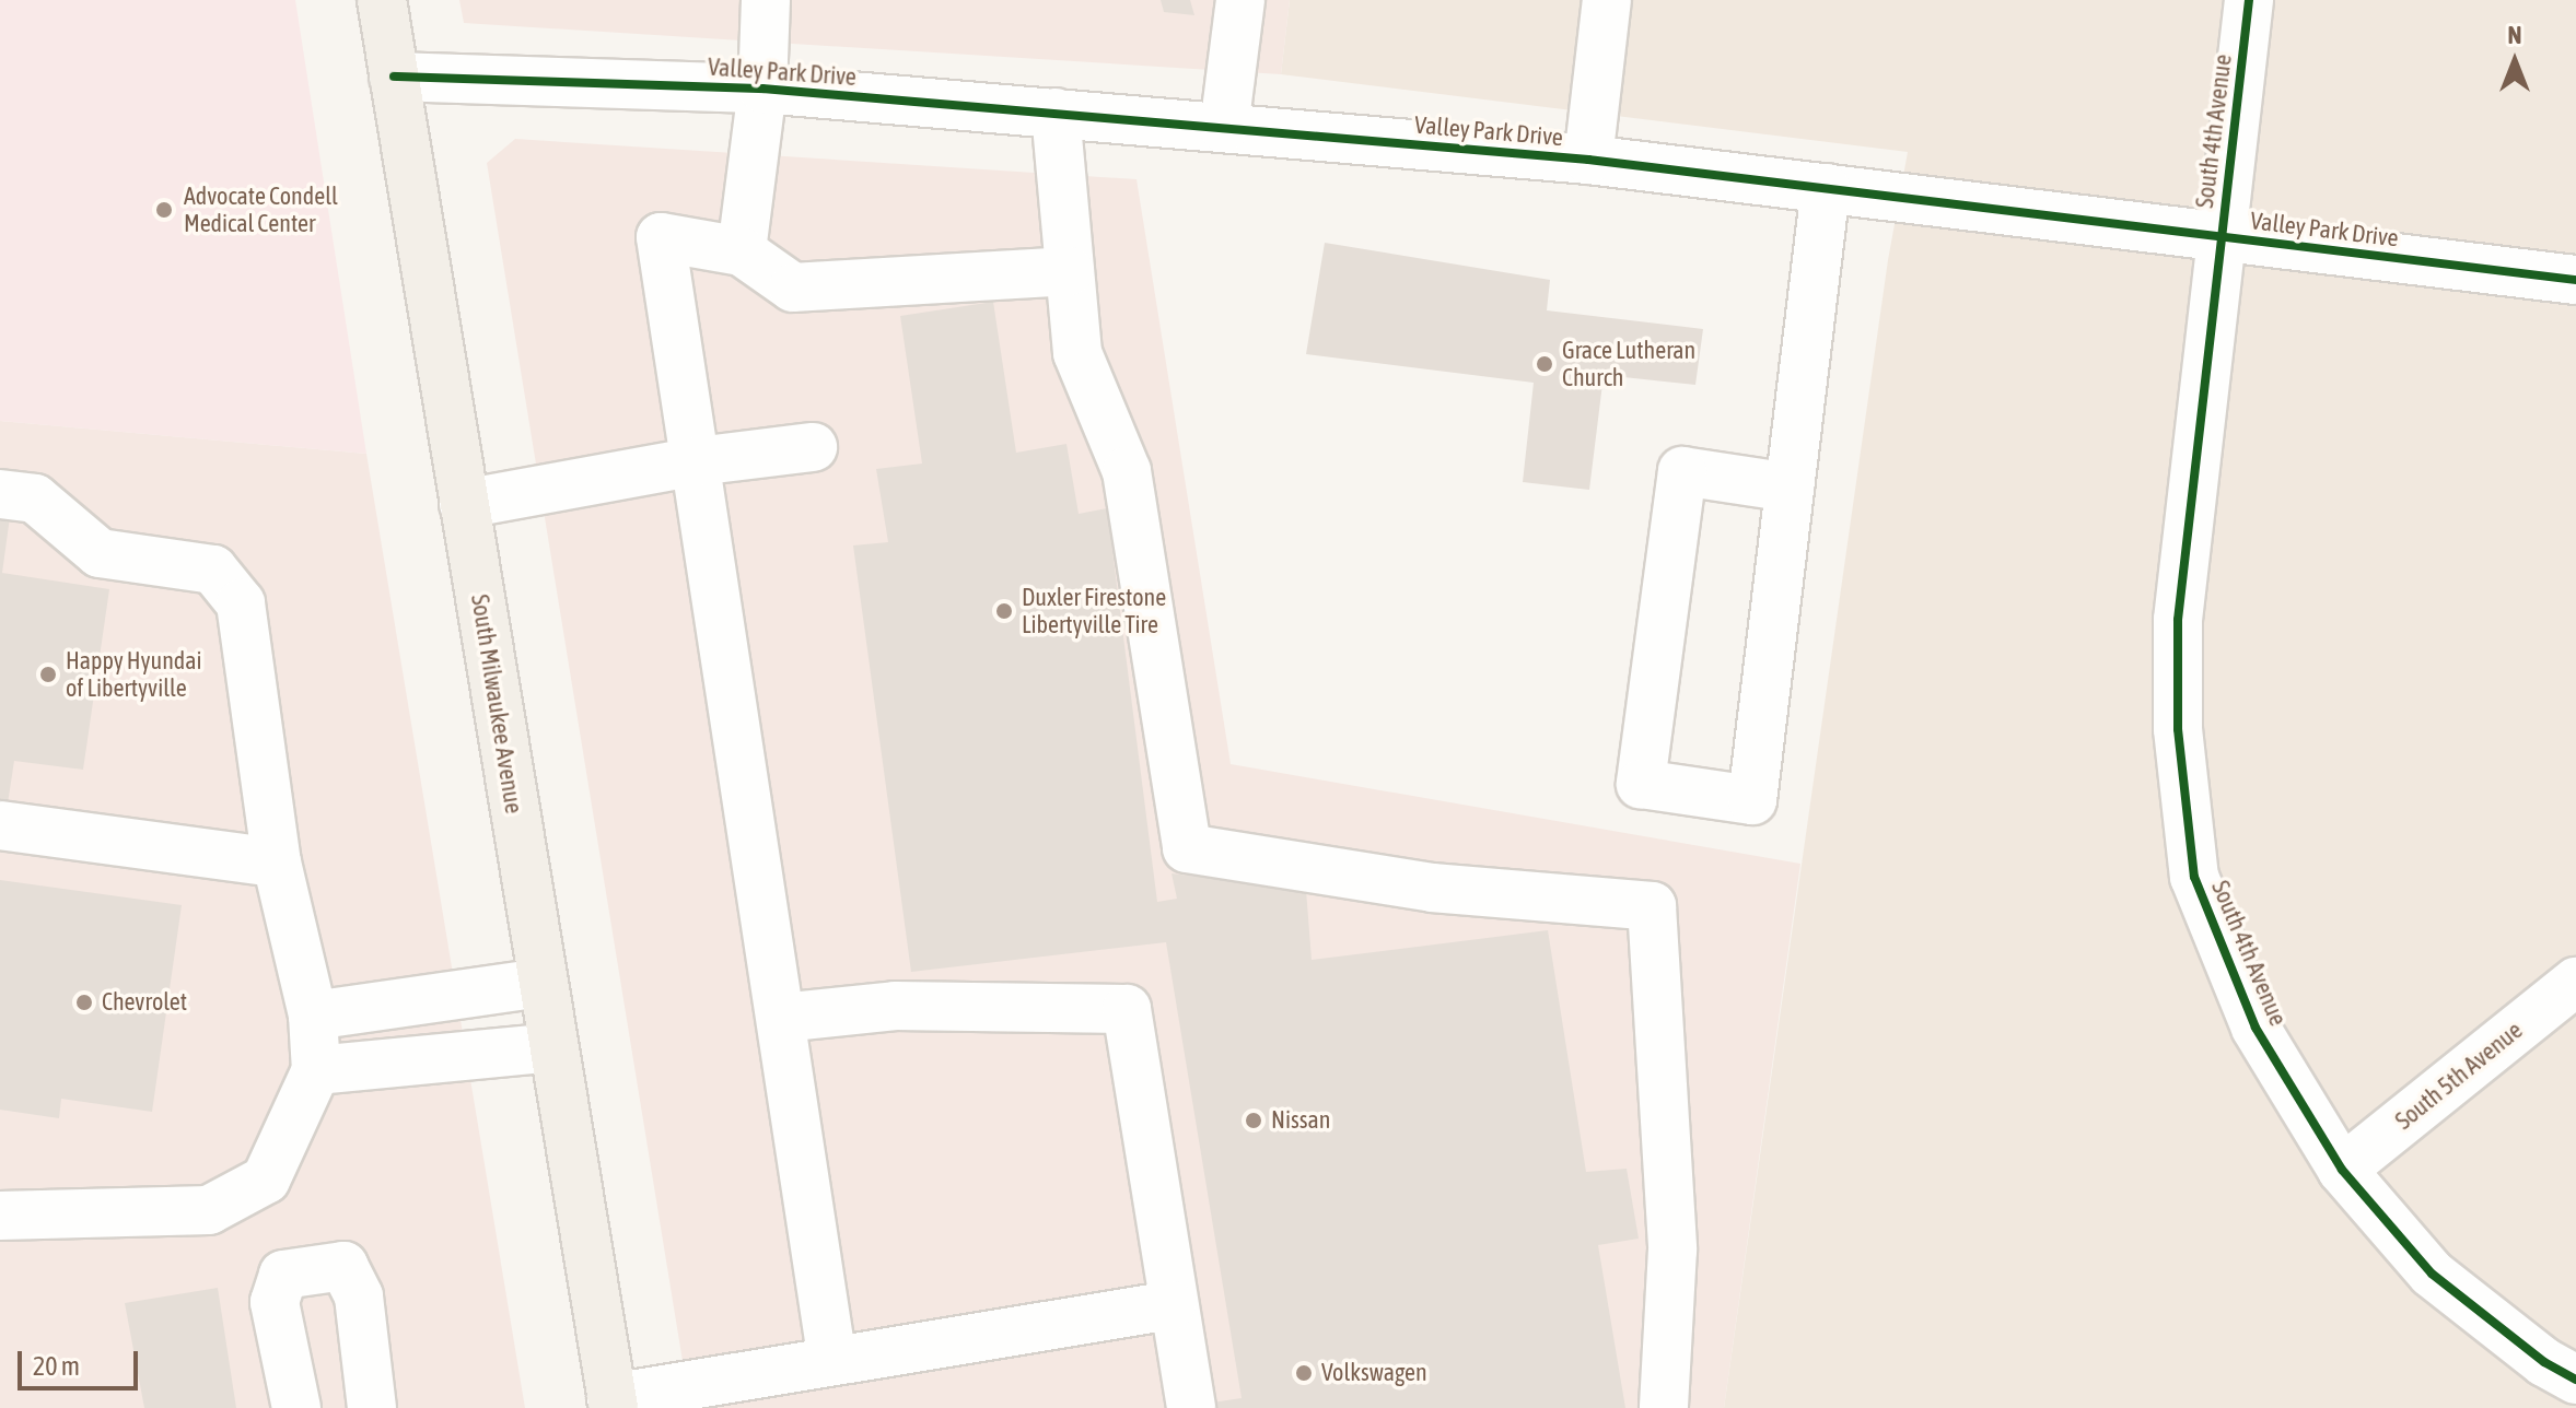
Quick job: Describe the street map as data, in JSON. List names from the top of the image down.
{
  "streets": {
    "main road": ["South Milwaukee Avenue"],
    "street": ["Valley Park Drive", "South 4th Avenue", "South 5th Avenue"]
  },
  "crossings": [
    ["Valley Park Drive", "South 4th Avenue"],
    ["Valley Park Drive", "South Milwaukee Avenue"],
    ["South 4th Avenue", "South 5th Avenue"]
  ],
  "places": [
    "Advocate Condell Medical Center",
    "Grace Lutheran Church",
    "Duxler Firestone Libertyville Tire",
    "Happy Hyundai of Libertyville",
    "Chevrolet",
    "Nissan",
    "Volkswagen"
  ],
  "scale_bar": "20 m",
  "north": "top"
}
